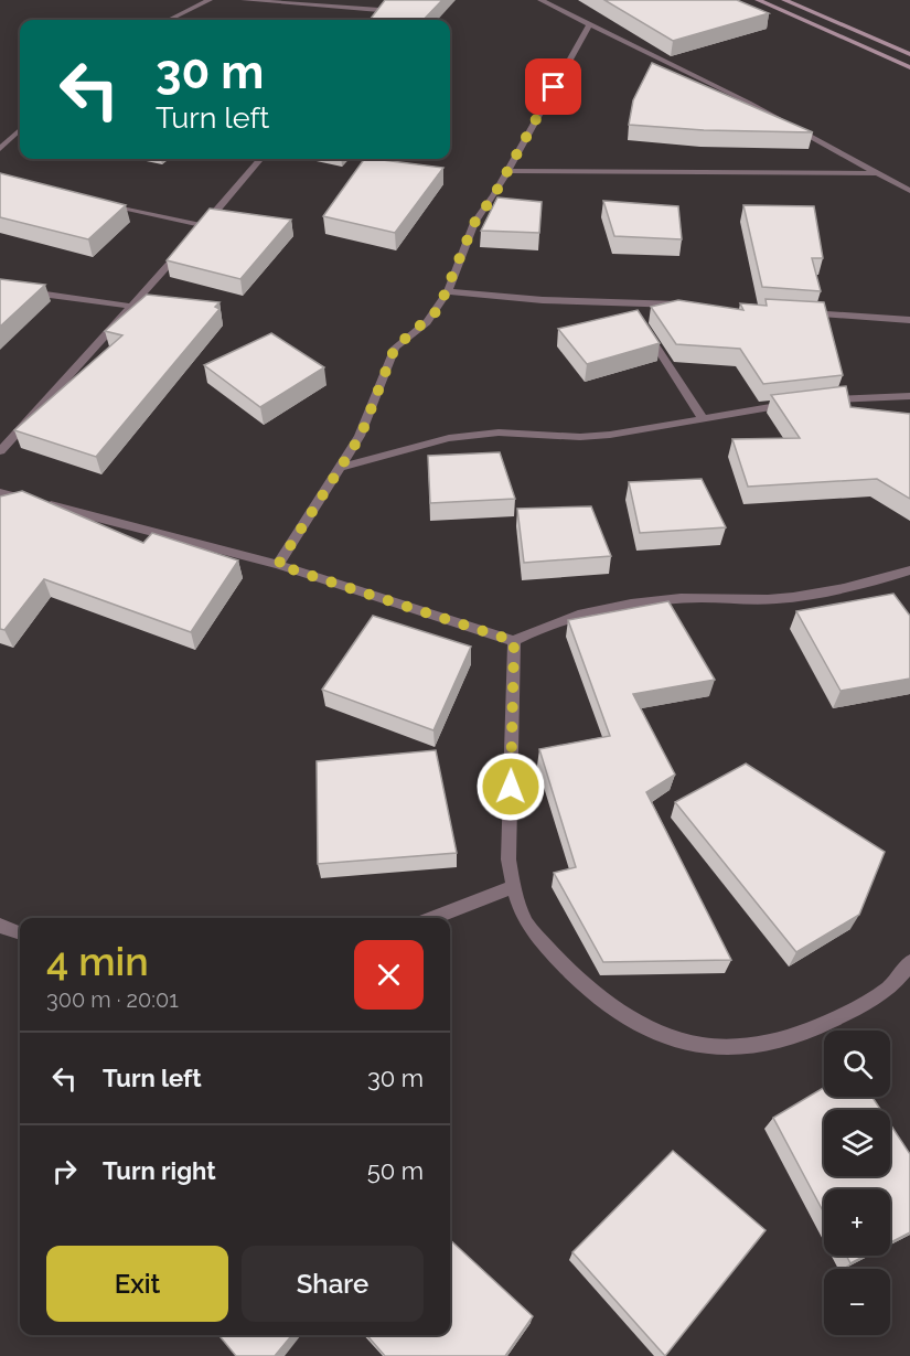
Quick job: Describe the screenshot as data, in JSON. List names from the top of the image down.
{
  "page": {
    "turn": ["30 m", "Turn left"],
    "heading": ["4 min", "300 m · 20:01"],
    "map_buttons": ["+", "−"],
    "list": [
      {
        "name": "Turn left",
        "value": "30 m"
      },
      {
        "name": "Turn right",
        "value": "50 m"
      }
    ],
    "buttons": ["Exit", "Share"]
  }
}
